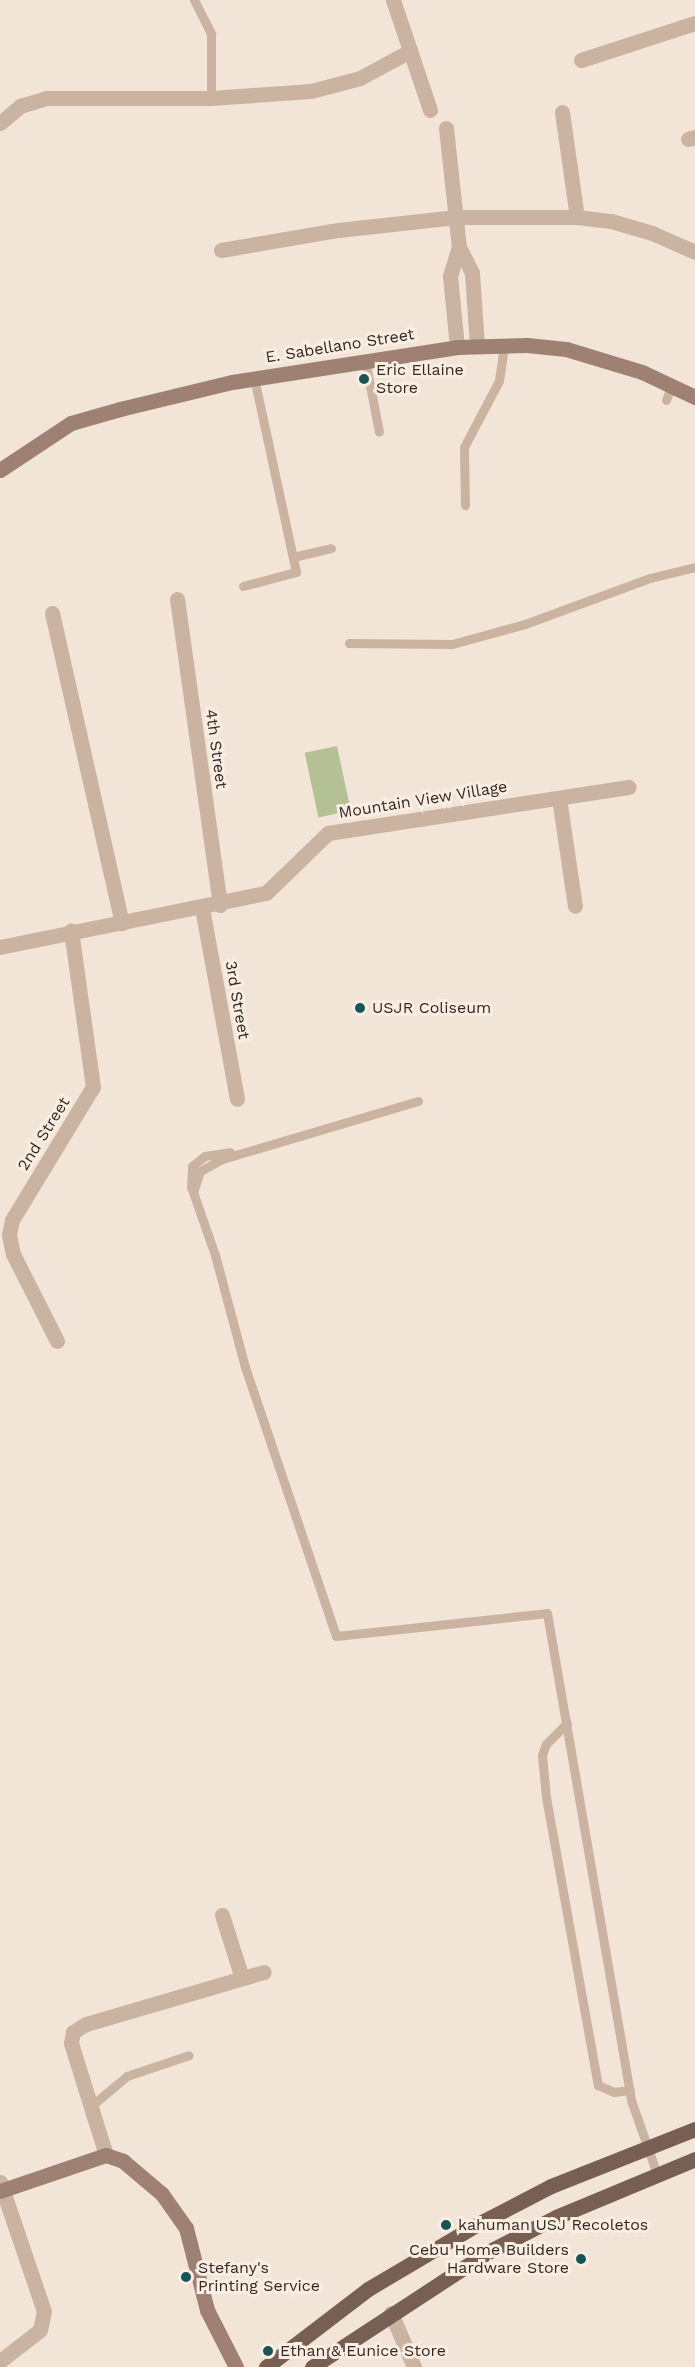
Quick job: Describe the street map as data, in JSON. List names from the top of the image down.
{
  "streets": {
    "street": [
      "E. Sabellano Street",
      "4th Street",
      "Mountain View Village",
      "3rd Street",
      "2nd Street"
    ]
  },
  "crossings": [
    ["4th Street", "Mountain View Village"],
    ["Mountain View Village", "3rd Street"],
    ["Mountain View Village", "2nd Street"]
  ],
  "places": [
    "Eric Ellaine Store",
    "USJR Coliseum",
    "kahuman USJ Recoletos",
    "Cebu Home Builders Hardware Store",
    "Stefany's Printing Service",
    "Ethan & Eunice Store"
  ]
}
